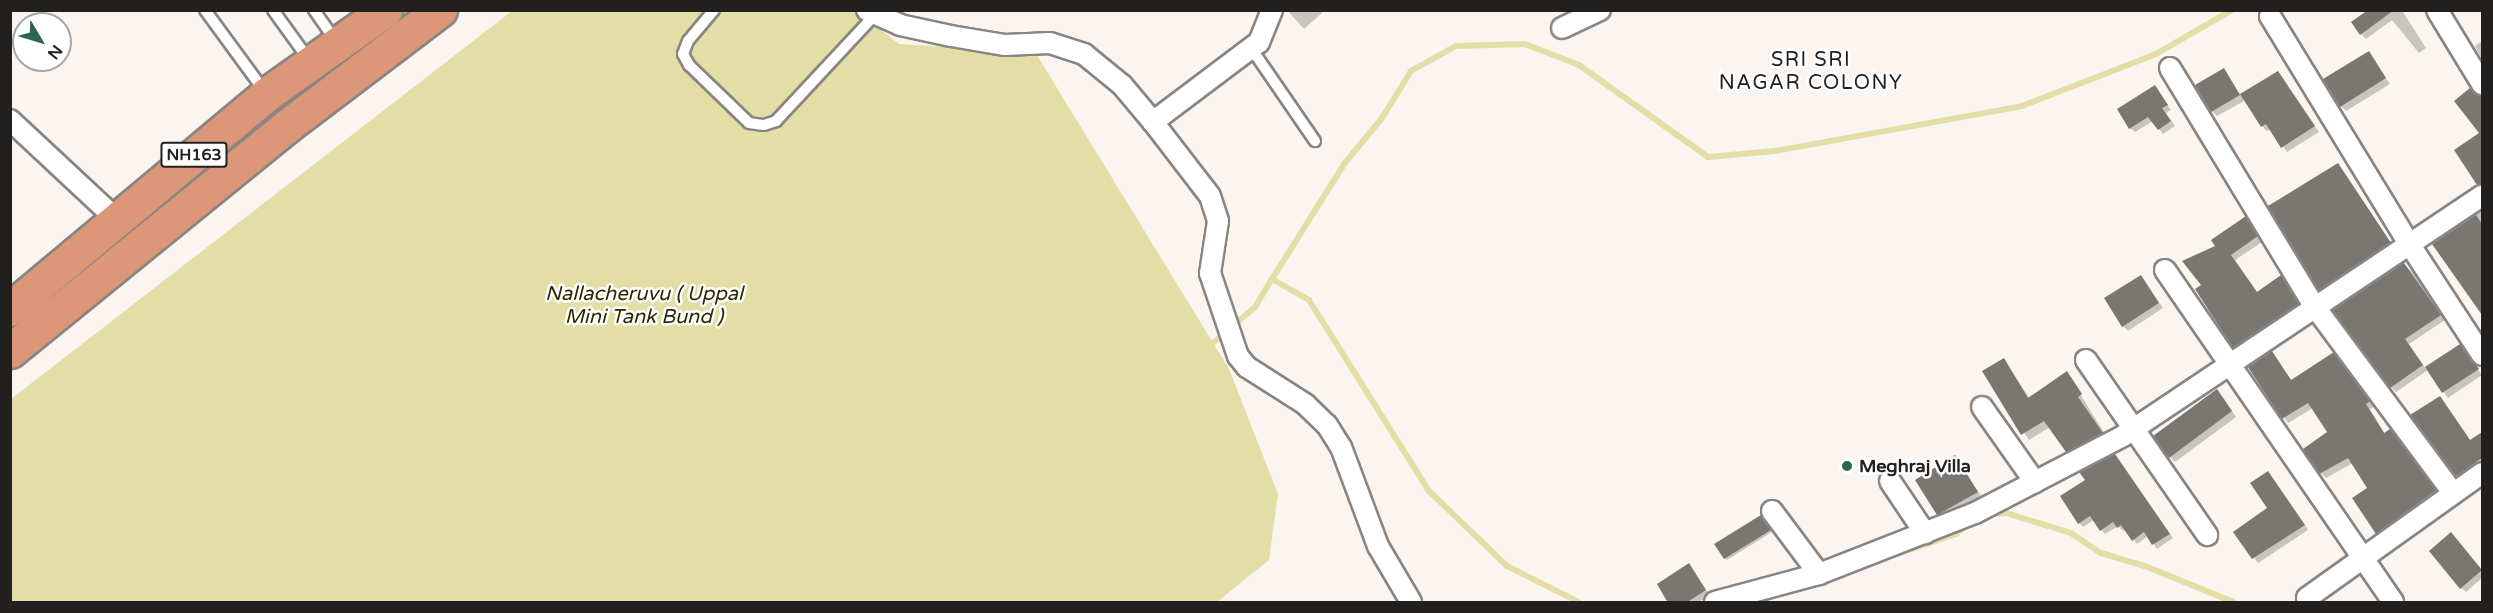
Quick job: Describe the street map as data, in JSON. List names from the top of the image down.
{
  "streets": {
    "highway": ["NH163"]
  },
  "districts": ["SRI SRI NAGAR COLONY"],
  "water": ["Nallacheruvu ( Uppal Mini Tank Bund )"],
  "places": ["Meghraj Villa"],
  "north": "bottom right"
}
